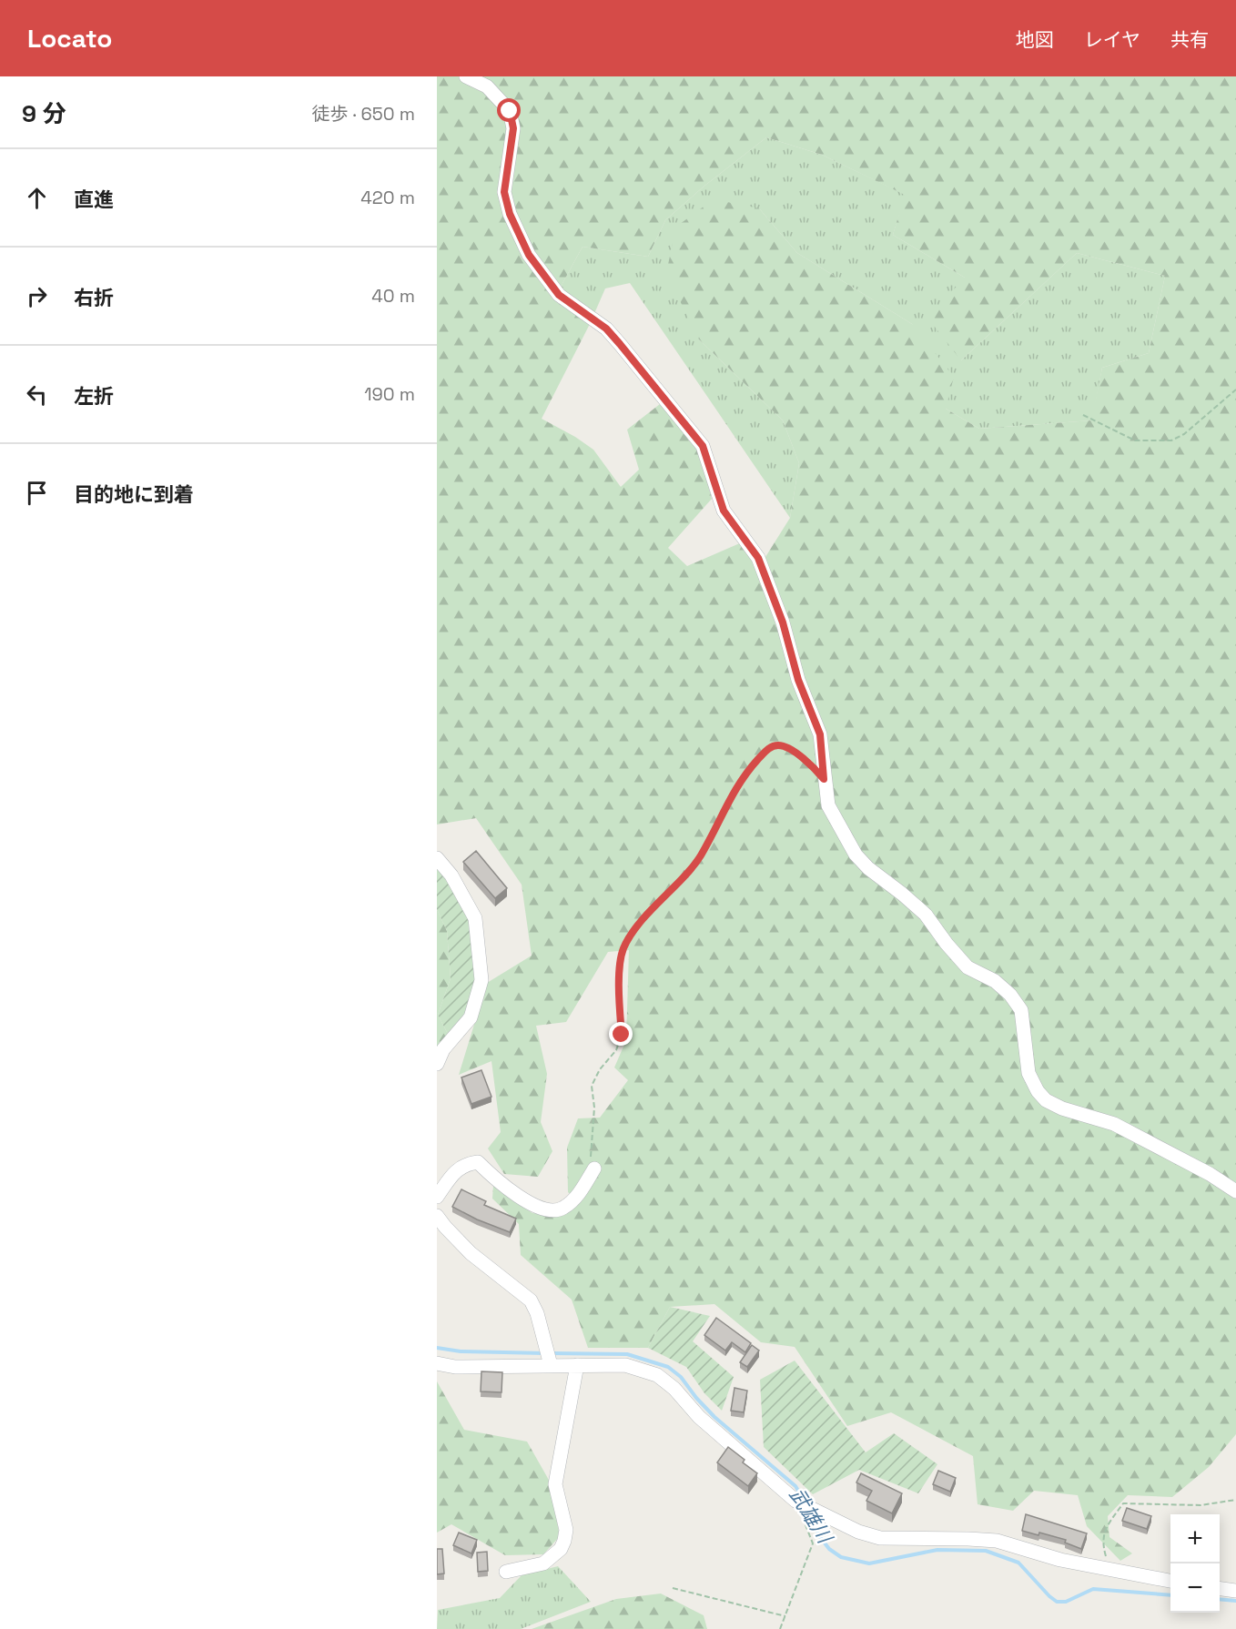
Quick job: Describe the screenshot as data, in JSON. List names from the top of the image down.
{
  "water": ["武雄川"],
  "page": {
    "header": "Locato",
    "nav": ["地図", "レイヤ", "共有"],
    "heading": ["9 分", "徒歩 · 650 m"],
    "list": [
      ["直進", "420 m"],
      ["右折", "40 m"],
      ["左折", "190 m"],
      "目的地に到着"
    ],
    "map_buttons": ["+", "−"]
  }
}
